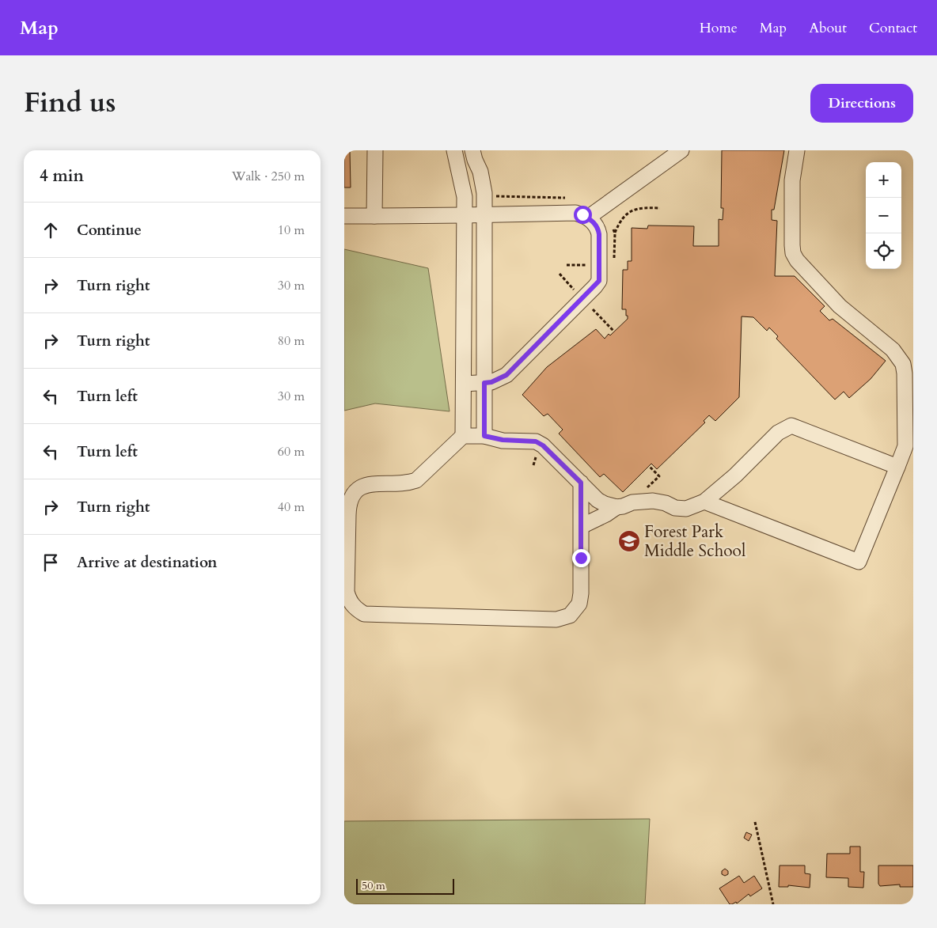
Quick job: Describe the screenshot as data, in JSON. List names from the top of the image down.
{
  "places": {
    "school or university": ["Forest Park Middle School"]
  },
  "scale_bar": "50 m",
  "page": {
    "header": "Map",
    "nav": [
      "Home",
      "Map",
      "About",
      "Contact"
    ],
    "title": "Find us",
    "buttons": "Directions",
    "heading": ["4 min", "Walk · 250 m"],
    "map_buttons": ["+", "−"],
    "list": [
      ["Continue", "10 m"],
      ["Turn right", "30 m"],
      ["Turn right", "80 m"],
      ["Turn left", "30 m"],
      ["Turn left", "60 m"],
      ["Turn right", "40 m"],
      "Arrive at destination"
    ],
    "scale": "50 m"
  }
}
